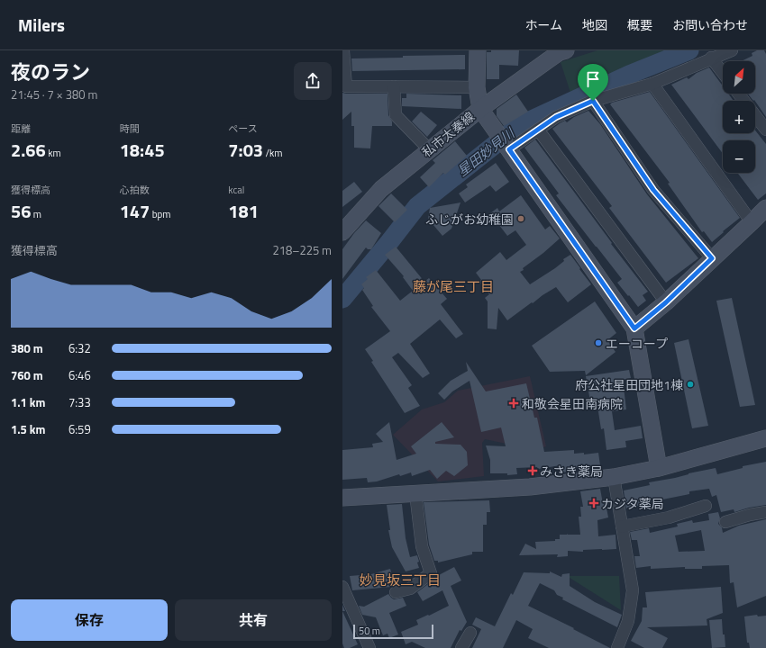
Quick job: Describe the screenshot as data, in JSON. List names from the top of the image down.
{
  "streets": {
    "street": ["私市太秦線"]
  },
  "districts": ["藤が尾三丁目", "妙見坂三丁目"],
  "water": ["星田妙見川"],
  "places": {
    "other": ["ふじがお幼稚園", "エーコープ", "府公社星田団地1棟"],
    "health": ["和敬会星田南病院", "みさき薬局", "カジタ薬局"]
  },
  "scale_bar": "50 m",
  "north": "top right",
  "page": {
    "header": "Milers",
    "nav": [
      "ホーム",
      "地図",
      "概要",
      "お問い合わせ"
    ],
    "heading": ["夜のラン", "21:45 · 7 × 380 m"],
    "map_buttons": ["+", "−"],
    "stats": [
      ["距離", "2.66 km"],
      ["時間", "18:45"],
      ["ペース", "7:03 /km"],
      ["獲得標高", "56 m"],
      ["心拍数", "147 bpm"],
      ["kcal", "181"]
    ],
    "chart": ["獲得標高", "218–225 m"],
    "list": [
      {
        "name": "380 m",
        "note": "6:32"
      },
      {
        "name": "760 m",
        "note": "6:46"
      },
      {
        "name": "1.1 km",
        "note": "7:33"
      },
      {
        "name": "1.5 km",
        "note": "6:59"
      }
    ],
    "buttons": ["保存", "共有"],
    "scale": "50 m"
  }
}
